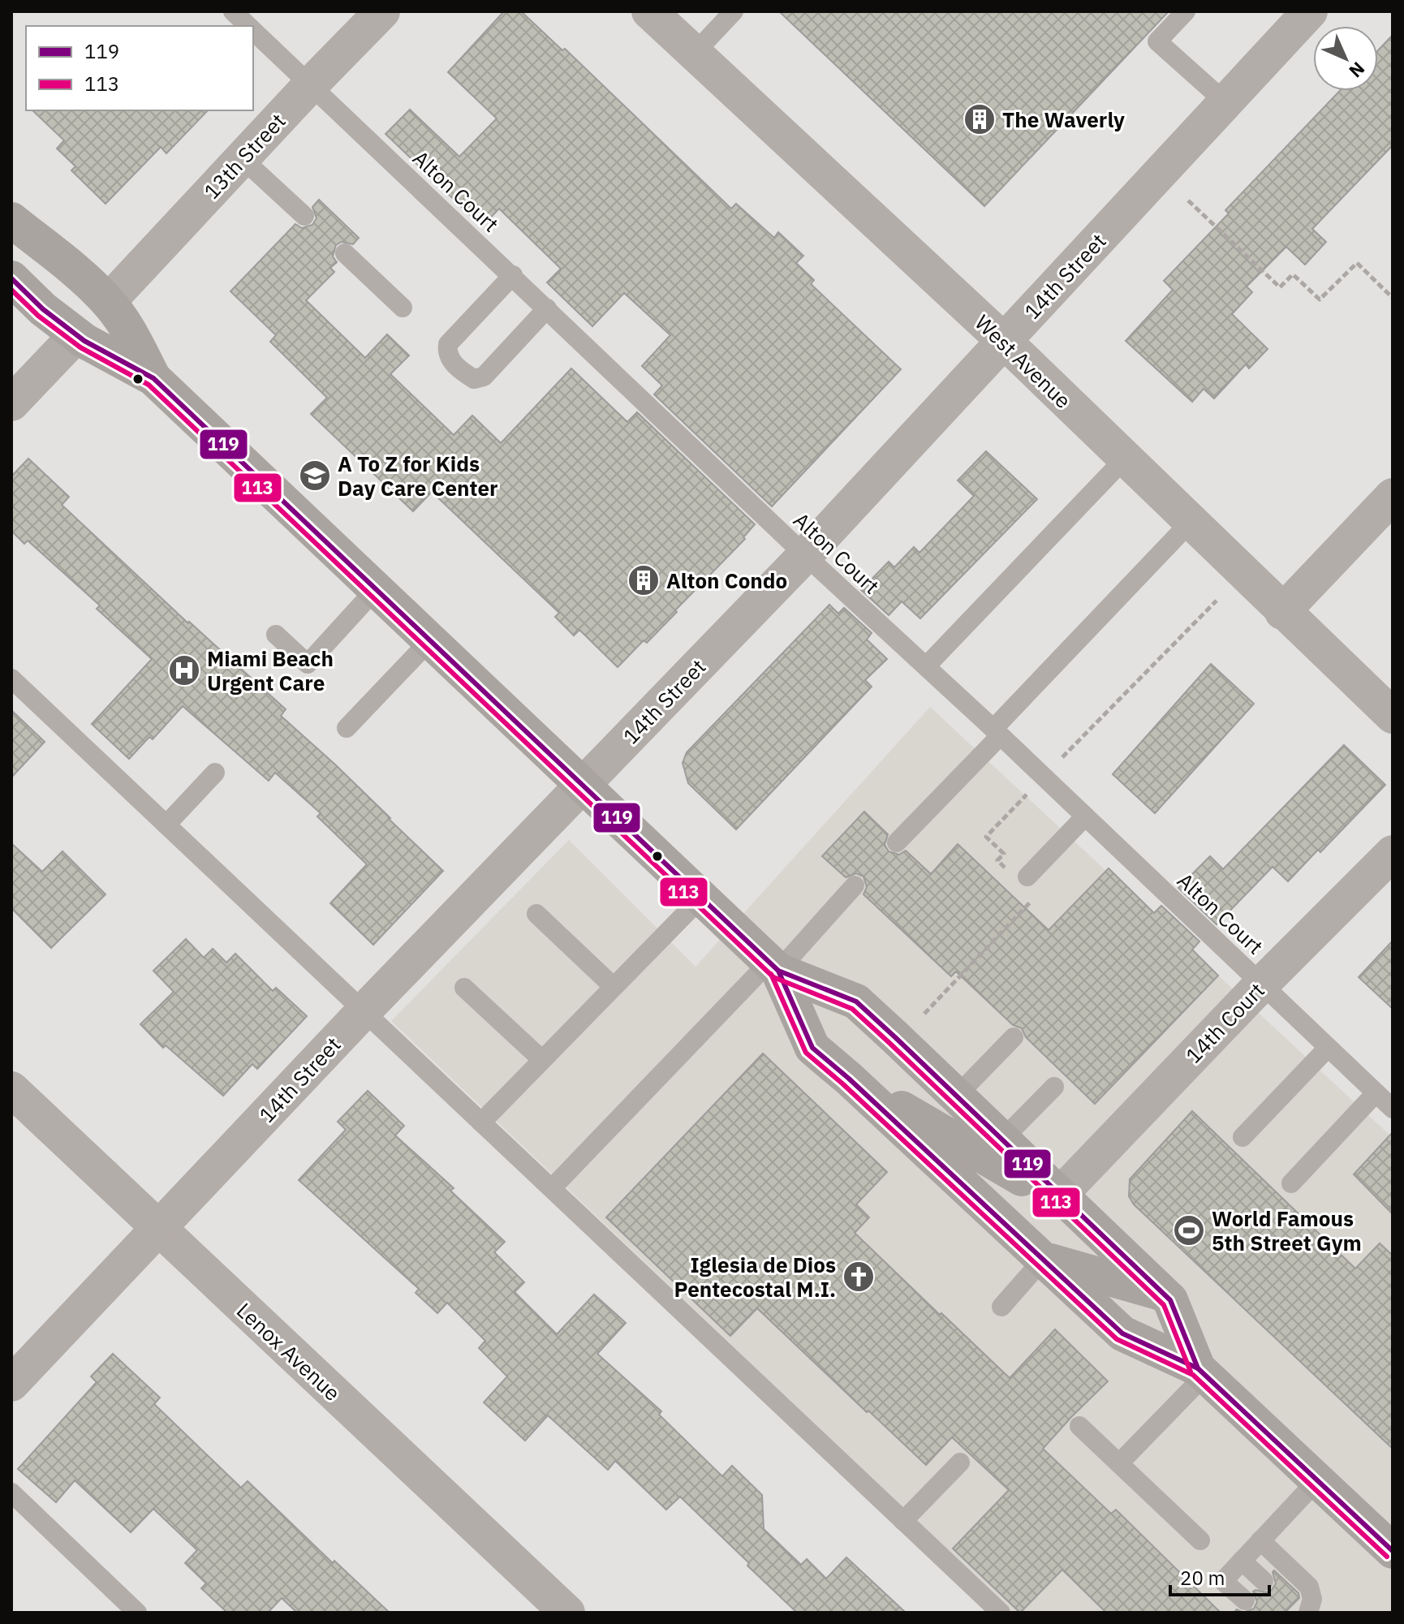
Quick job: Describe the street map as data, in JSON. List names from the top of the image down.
{
  "streets": {
    "street": [
      "13th Street",
      "14th Street",
      "West Avenue",
      "14th Court",
      "Lenox Avenue"
    ],
    "lane": ["Alton Court"]
  },
  "crossings": [
    ["13th Street", "Alton Court"],
    ["Alton Court", "14th Street"],
    ["Alton Court", "14th Court"],
    ["14th Street", "West Avenue"],
    ["14th Street", "Lenox Avenue"]
  ],
  "places": {
    "building": ["The Waverly", "Alton Condo"],
    "school or university": ["A To Z for Kids Day Care Center"],
    "hospital": ["Miami Beach Urgent Care"],
    "sports": ["World Famous 5th Street Gym"],
    "church": ["Iglesia de Dios Pentecostal M.I."]
  },
  "lines": ["transit line 119", "transit line 113"],
  "legend": ["119", "113"],
  "scale_bar": "20 m",
  "north": "bottom right"
}
